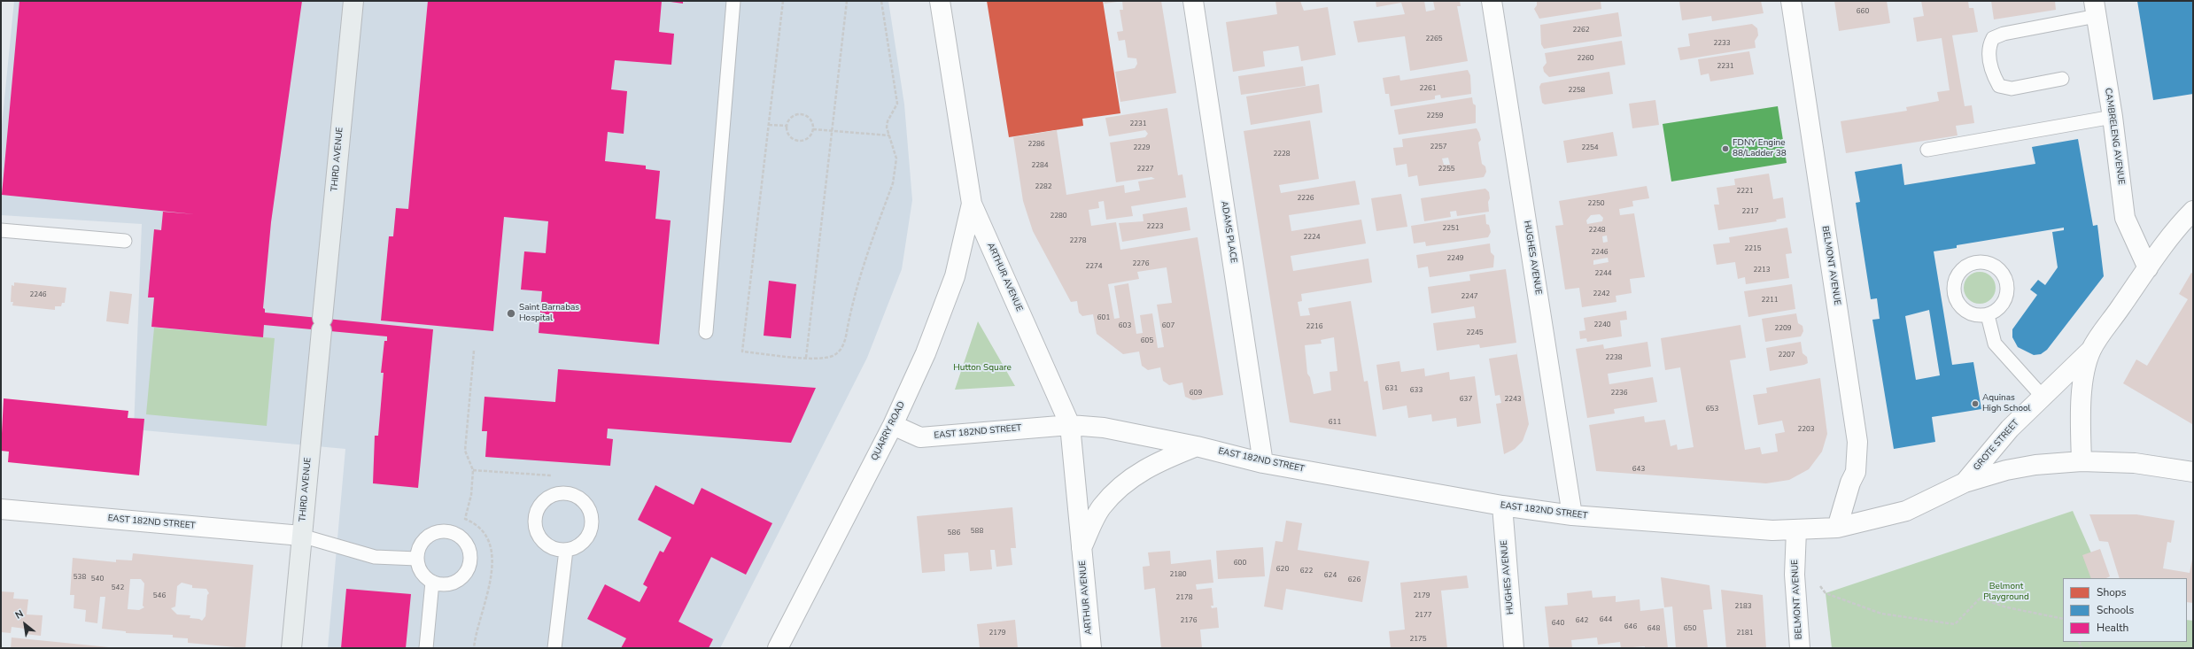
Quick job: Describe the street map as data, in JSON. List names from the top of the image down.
{
  "streets": {
    "main road": ["THIRD AVENUE"],
    "street": [
      "CAMBRELENG AVENUE",
      "ADAMS PLACE",
      "HUGHES AVENUE",
      "BELMONT AVENUE",
      "ARTHUR AVENUE",
      "QUARRY ROAD",
      "EAST 182ND STREET",
      "GROTE STREET"
    ]
  },
  "crossings": [
    ["CAMBRELENG AVENUE", "GROTE STREET"],
    ["THIRD AVENUE", "EAST 182ND STREET"],
    ["ADAMS PLACE", "EAST 182ND STREET"],
    ["HUGHES AVENUE", "EAST 182ND STREET"],
    ["BELMONT AVENUE", "EAST 182ND STREET"],
    ["ARTHUR AVENUE", "QUARRY ROAD"],
    ["ARTHUR AVENUE", "EAST 182ND STREET"],
    ["QUARRY ROAD", "EAST 182ND STREET"],
    ["EAST 182ND STREET", "GROTE STREET"]
  ],
  "parks": ["Hutton Square", "Belmont Playground"],
  "places": ["FDNY Engine 88/Ladder 38", "Saint Barnabas Hospital", "Aquinas High School"],
  "house_numbers": [
    "660",
    "2262",
    "2265",
    "2233",
    "2260",
    "2231",
    "2261",
    "2258",
    "2259",
    "2231",
    "2286",
    "2257",
    "2229",
    "2254",
    "2228",
    "2284",
    "2227",
    "2255",
    "2282",
    "2221",
    "2226",
    "2250",
    "2217",
    "2280",
    "2223",
    "2251",
    "2248",
    "2224",
    "2278",
    "2215",
    "2246",
    "2249",
    "2276",
    "2274",
    "2213",
    "2244",
    "2242",
    "2246",
    "2247",
    "2211",
    "601",
    "2240",
    "603",
    "607",
    "2216",
    "2209",
    "2245",
    "605",
    "2207",
    "2238",
    "631",
    "633",
    "609",
    "2236",
    "637",
    "2243",
    "653",
    "611",
    "2203",
    "643",
    "588",
    "586",
    "600",
    "620",
    "622",
    "2180",
    "624",
    "538",
    "540",
    "626",
    "542",
    "546",
    "2179",
    "2178",
    "2183",
    "2177",
    "644",
    "2176",
    "642",
    "640",
    "646",
    "648",
    "650",
    "2179",
    "2181",
    "2175"
  ],
  "legend": ["Shops", "Schools", "Health"],
  "north": "top left"
}
